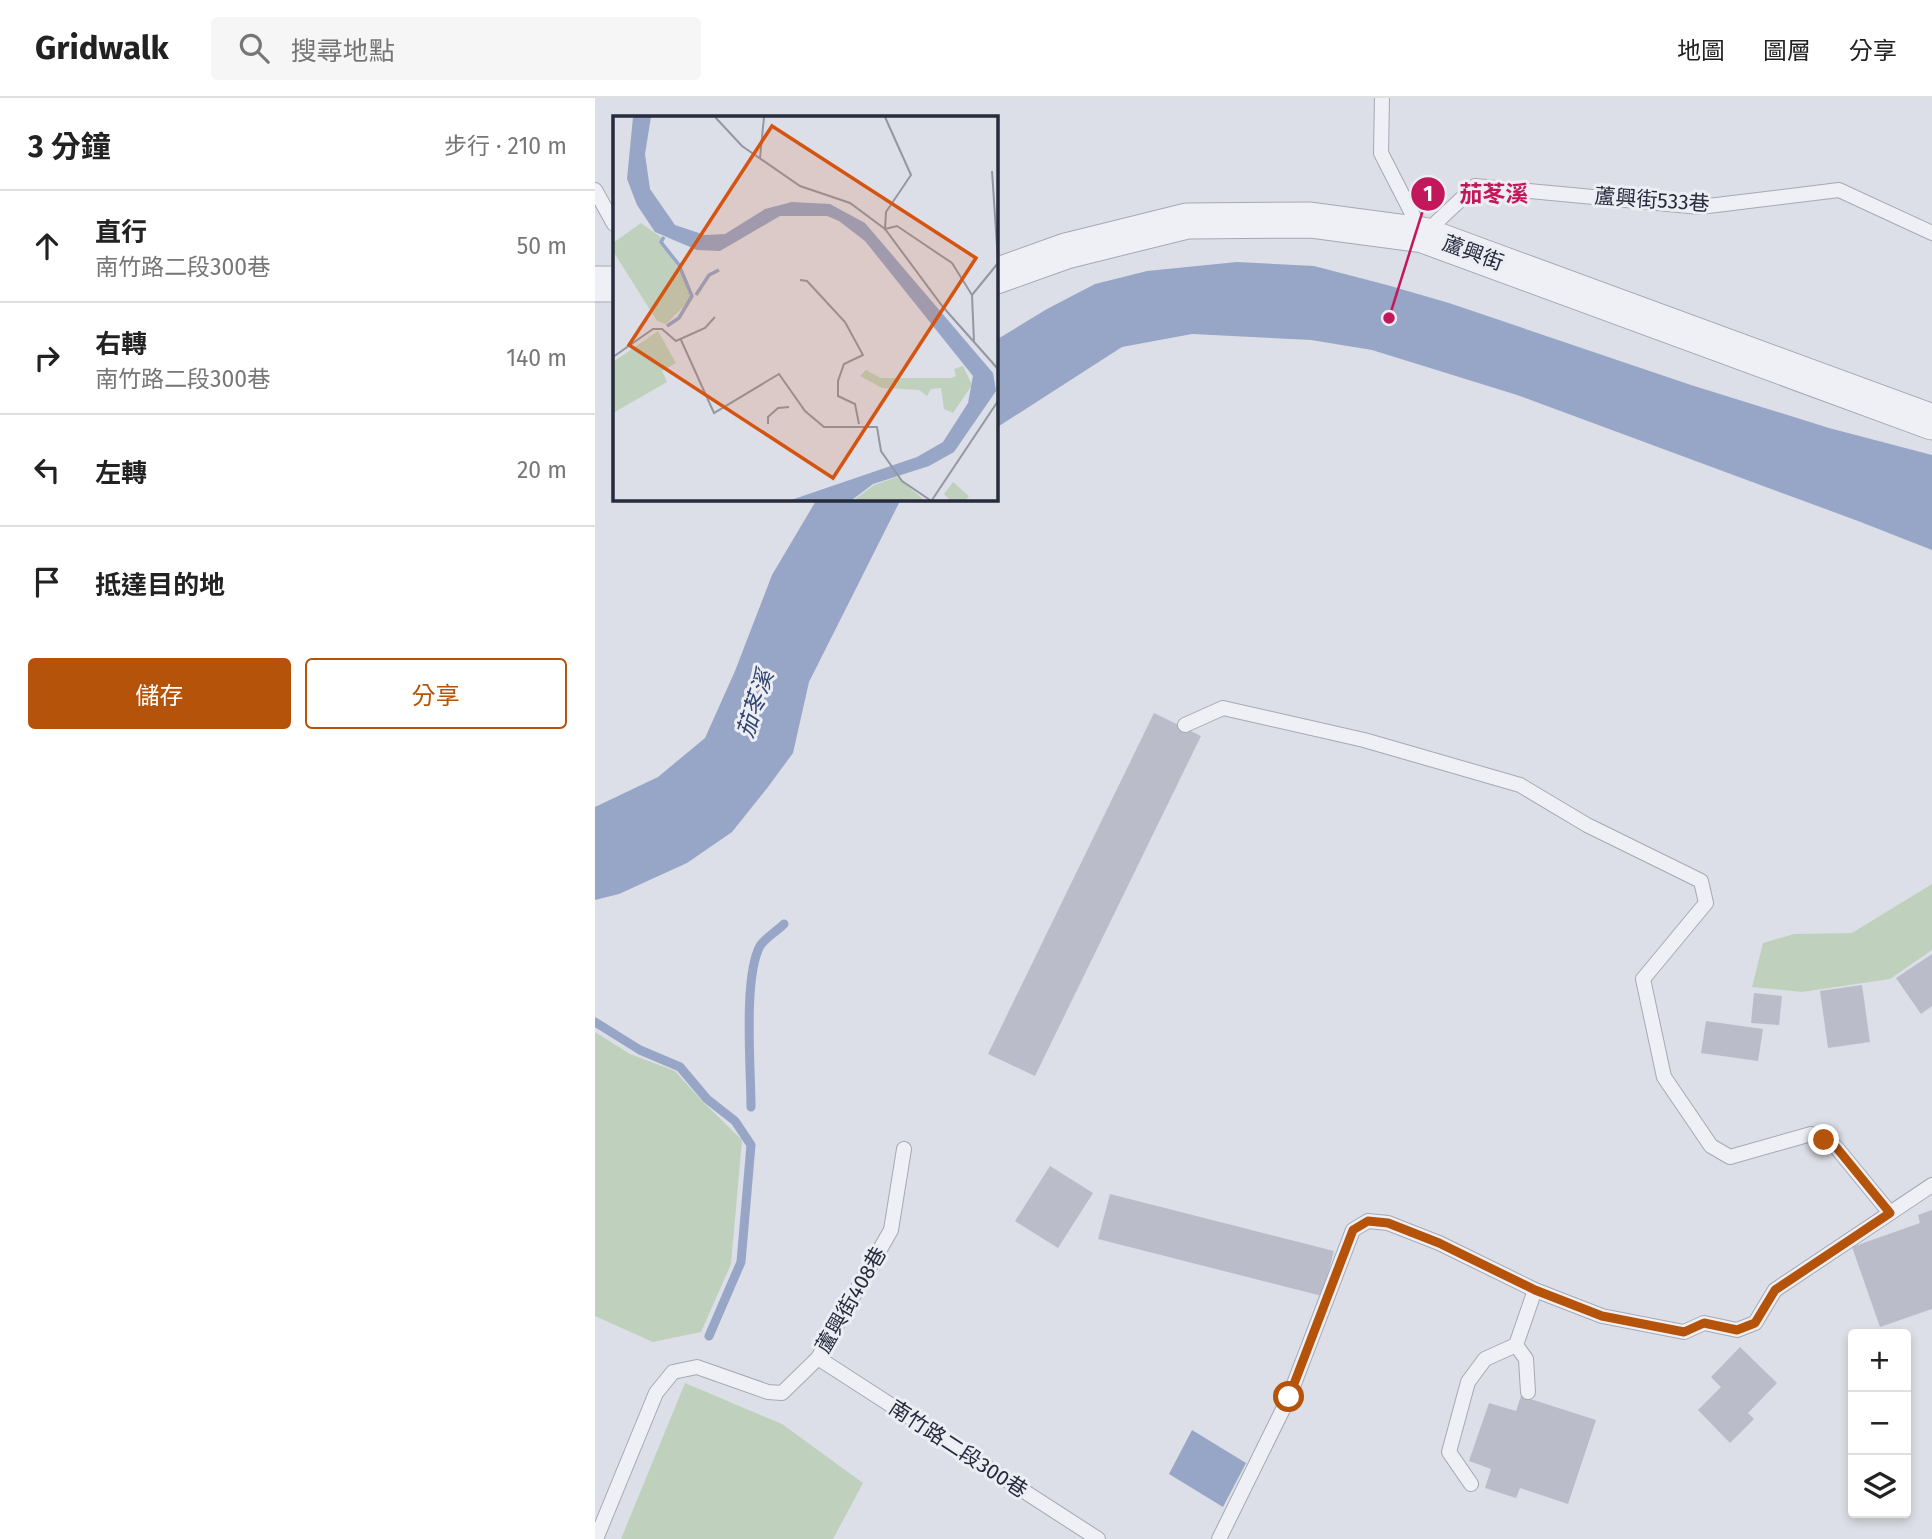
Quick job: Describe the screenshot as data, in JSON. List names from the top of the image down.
{
  "streets": {
    "street": ["蘆興街"],
    "lane": ["蘆興街533巷", "蘆興街408巷", "南竹路二段300巷"]
  },
  "crossings": [
    ["蘆興街533巷", "蘆興街"],
    ["蘆興街408巷", "南竹路二段300巷"]
  ],
  "water": ["茄苳溪"],
  "places": ["茄苳溪"],
  "page": {
    "header": "Gridwalk",
    "search": "搜尋地點",
    "nav": ["地圖", "圖層", "分享"],
    "heading": ["3 分鐘", "步行 · 210 m"],
    "list": [
      ["直行", "南竹路二段300巷", "50 m"],
      ["右轉", "南竹路二段300巷", "140 m"],
      ["左轉", "20 m"],
      "抵達目的地"
    ],
    "buttons": ["儲存", "分享"],
    "map_buttons": ["+", "−"]
  }
}
